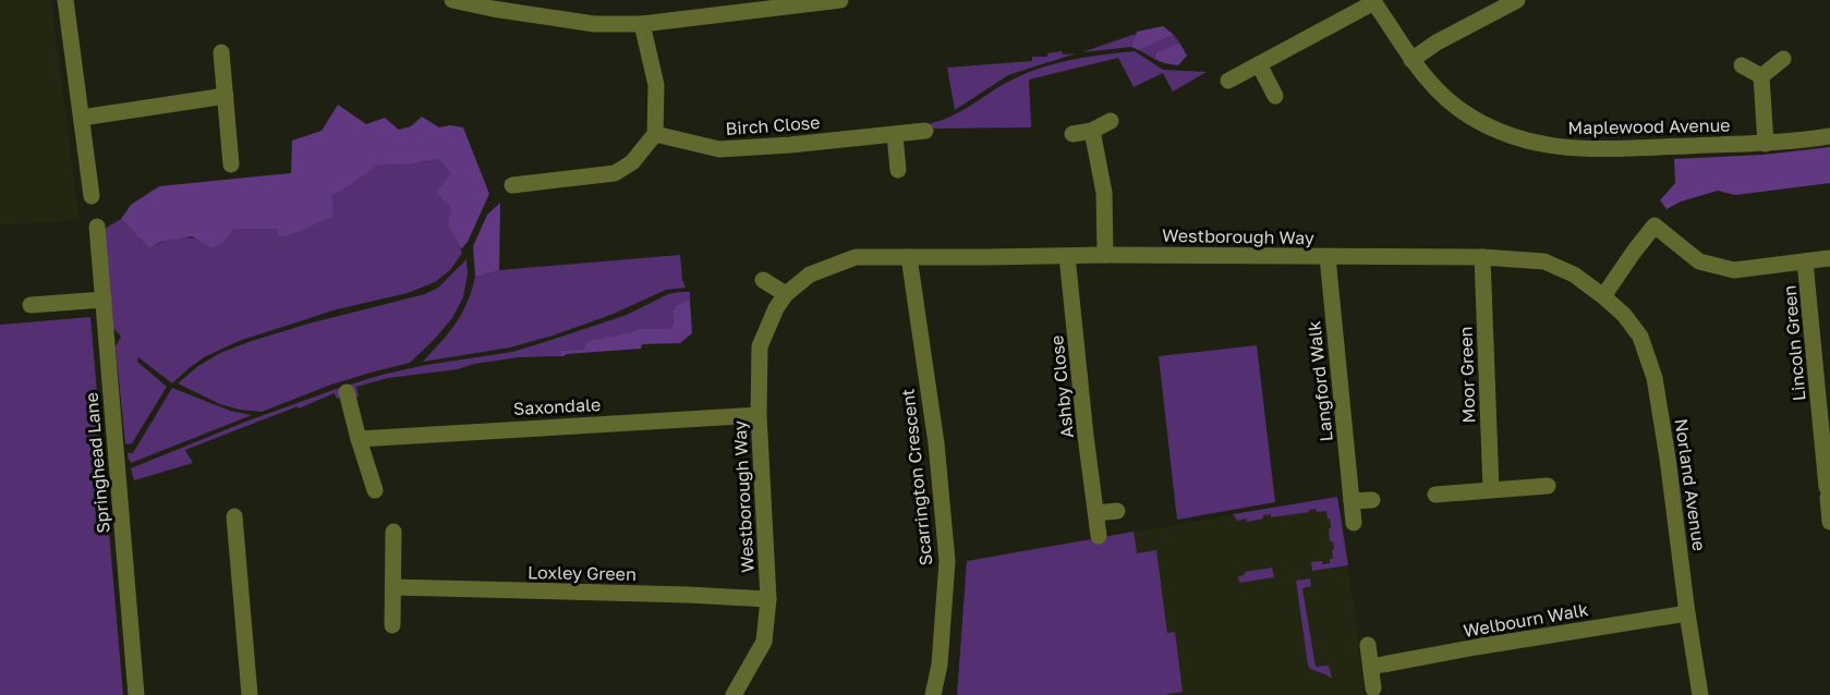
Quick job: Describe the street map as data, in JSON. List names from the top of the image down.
{
  "streets": {
    "street": [
      "Birch Close",
      "Maplewood Avenue",
      "Westborough Way",
      "Lincoln Green",
      "Moor Green",
      "Langford Walk",
      "Ashby Close",
      "Saxondale",
      "Springhead Lane",
      "Scarrington Crescent",
      "Norland Avenue",
      "Loxley Green",
      "Welbourn Walk"
    ]
  },
  "crossings": [
    ["Westborough Way", "Moor Green"],
    ["Westborough Way", "Langford Walk"],
    ["Westborough Way", "Ashby Close"],
    ["Westborough Way", "Saxondale"],
    ["Westborough Way", "Scarrington Crescent"],
    ["Westborough Way", "Norland Avenue"],
    ["Westborough Way", "Loxley Green"],
    ["Norland Avenue", "Welbourn Walk"]
  ]
}
